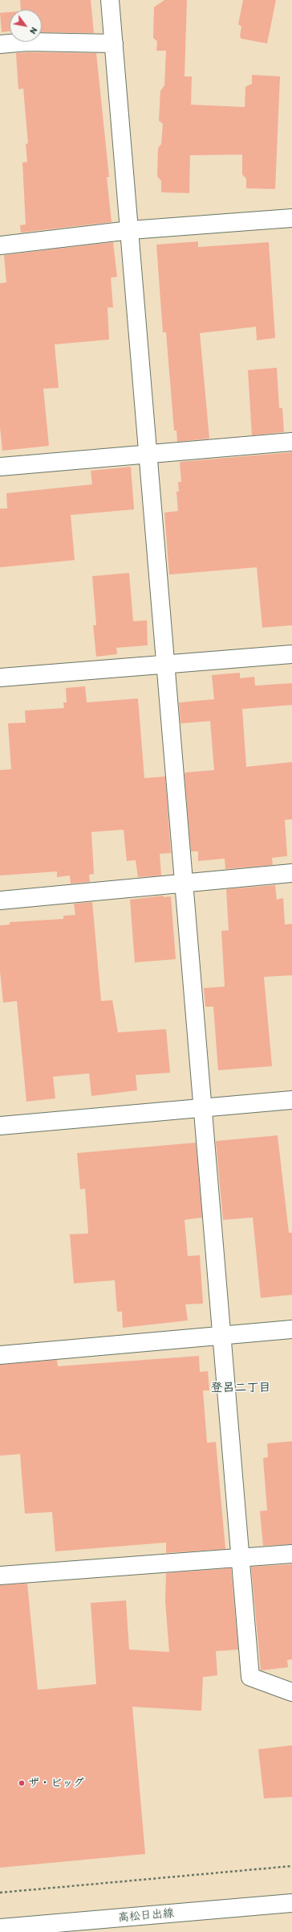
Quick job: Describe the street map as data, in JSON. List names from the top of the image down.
{
  "streets": {
    "street": ["高松日出線"]
  },
  "districts": ["登呂二丁目"],
  "places": ["ザ・ビッグ"],
  "north": "bottom right"
}
